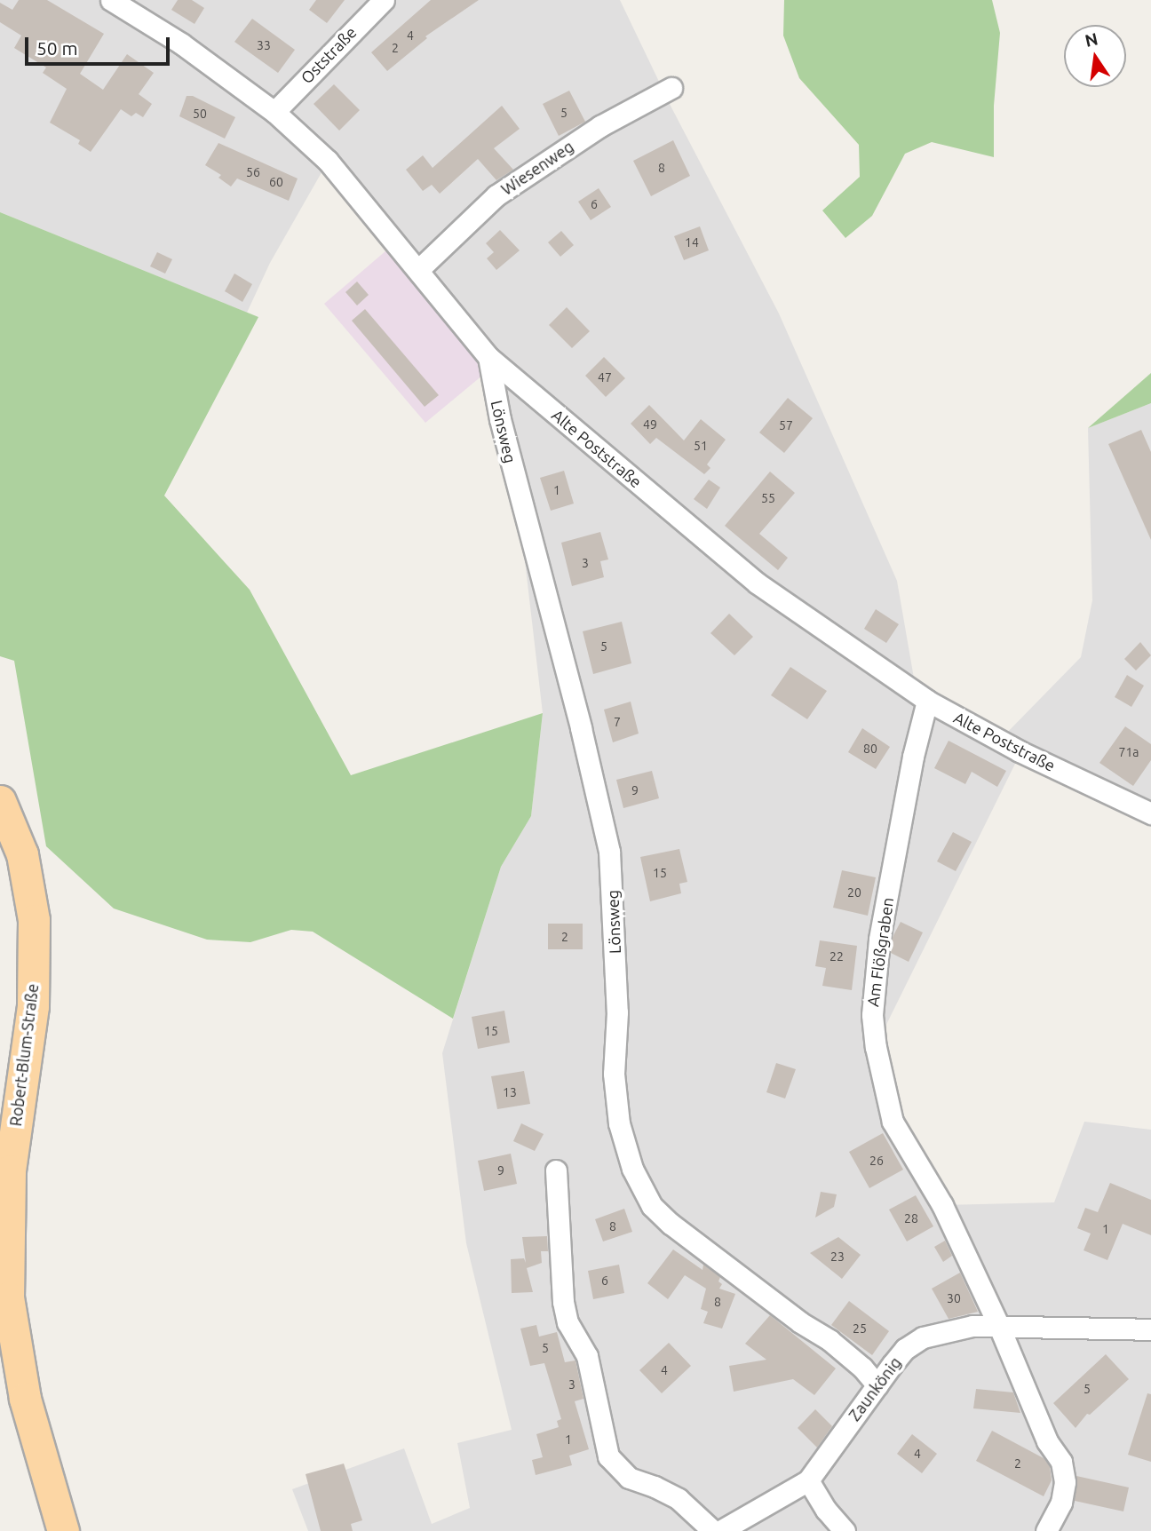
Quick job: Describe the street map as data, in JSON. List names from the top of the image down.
{
  "streets": {
    "main road": ["Robert-Blum-Straße"],
    "street": [
      "Oststraße",
      "Wiesenweg",
      "Lönsweg",
      "Alte Poststraße",
      "Am Flößgraben",
      "Zaunkönig"
    ]
  },
  "crossings": [
    ["Oststraße", "Alte Poststraße"],
    ["Wiesenweg", "Alte Poststraße"],
    ["Lönsweg", "Alte Poststraße"],
    ["Lönsweg", "Zaunkönig"],
    ["Alte Poststraße", "Am Flößgraben"],
    ["Am Flößgraben", "Zaunkönig"]
  ],
  "house_numbers": [
    "4",
    "33",
    "2",
    "5",
    "50",
    "8",
    "56",
    "60",
    "6",
    "14",
    "47",
    "49",
    "57",
    "51",
    "1",
    "55",
    "3",
    "5",
    "7",
    "80",
    "71a",
    "9",
    "15",
    "20",
    "2",
    "22",
    "15",
    "13",
    "26",
    "9",
    "28",
    "8",
    "1",
    "23",
    "6",
    "30",
    "8",
    "25",
    "5",
    "4",
    "3",
    "5",
    "1",
    "4",
    "2"
  ],
  "scale_bar": "50 m",
  "north": "top"
}
